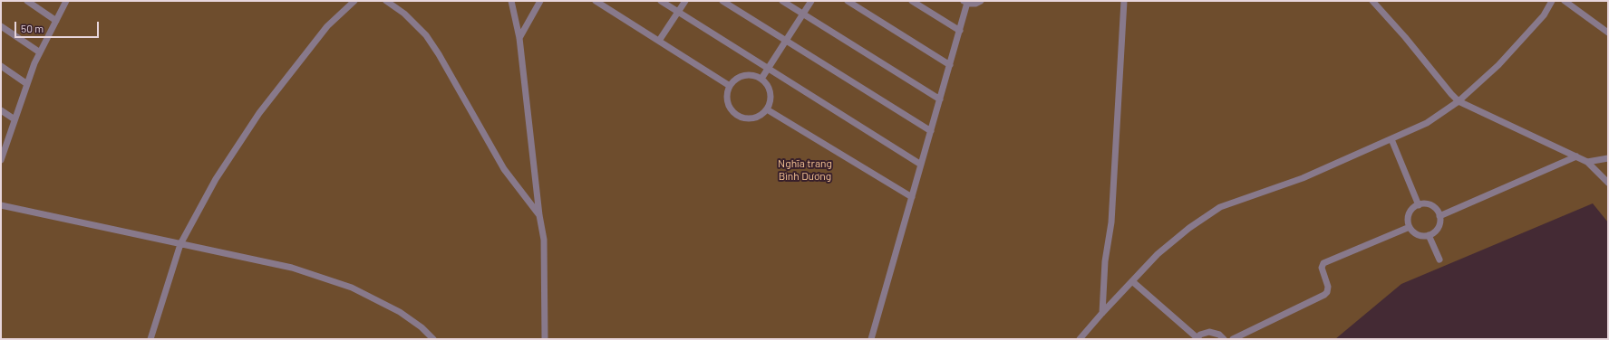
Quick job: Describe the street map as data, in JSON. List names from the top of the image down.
{
  "parks": ["Nghĩa trang Bình Dương"],
  "scale_bar": "50 m"
}
